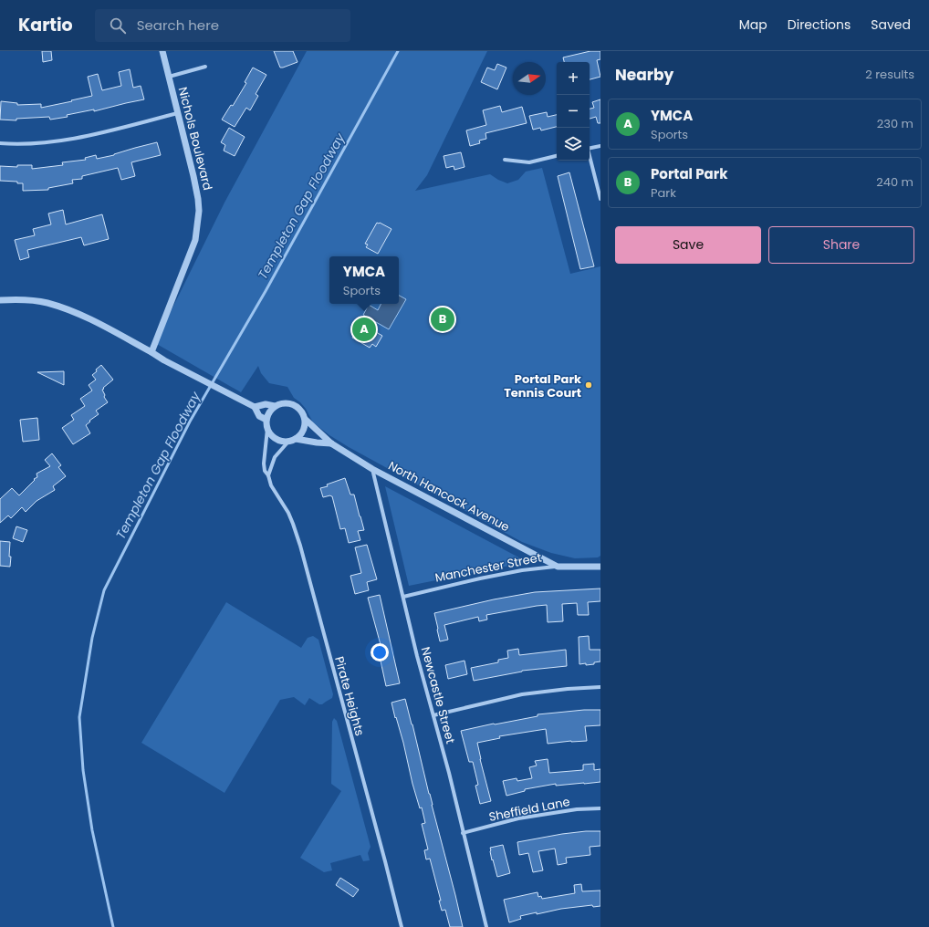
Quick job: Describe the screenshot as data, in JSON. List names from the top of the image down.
{
  "streets": {
    "street": [
      "Nichols Boulevard",
      "North Hancock Avenue",
      "Manchester Street",
      "Newcastle Street",
      "Pirate Heights",
      "Sheffield Lane"
    ]
  },
  "crossings": [
    ["North Hancock Avenue", "Manchester Street"],
    ["North Hancock Avenue", "Newcastle Street"],
    ["North Hancock Avenue", "Pirate Heights"],
    ["Manchester Street", "Newcastle Street"],
    ["Newcastle Street", "Sheffield Lane"]
  ],
  "water": ["Templeton Gap Floodway"],
  "places": ["Portal Park Tennis Court"],
  "north": "right",
  "page": {
    "header": "Kartio",
    "search": "Search here",
    "nav": ["Map", "Directions", "Saved"],
    "heading": ["Nearby", "2 results"],
    "map_buttons": ["+", "−"],
    "list": [
      {
        "mark": "A",
        "name": "YMCA",
        "note": "Sports",
        "value": "230 m"
      },
      {
        "mark": "B",
        "name": "Portal Park",
        "note": "Park",
        "value": "240 m"
      }
    ],
    "buttons": ["Save", "Share"],
    "popup": ["YMCA", "Sports"],
    "pins": ["B", "A"]
  }
}
